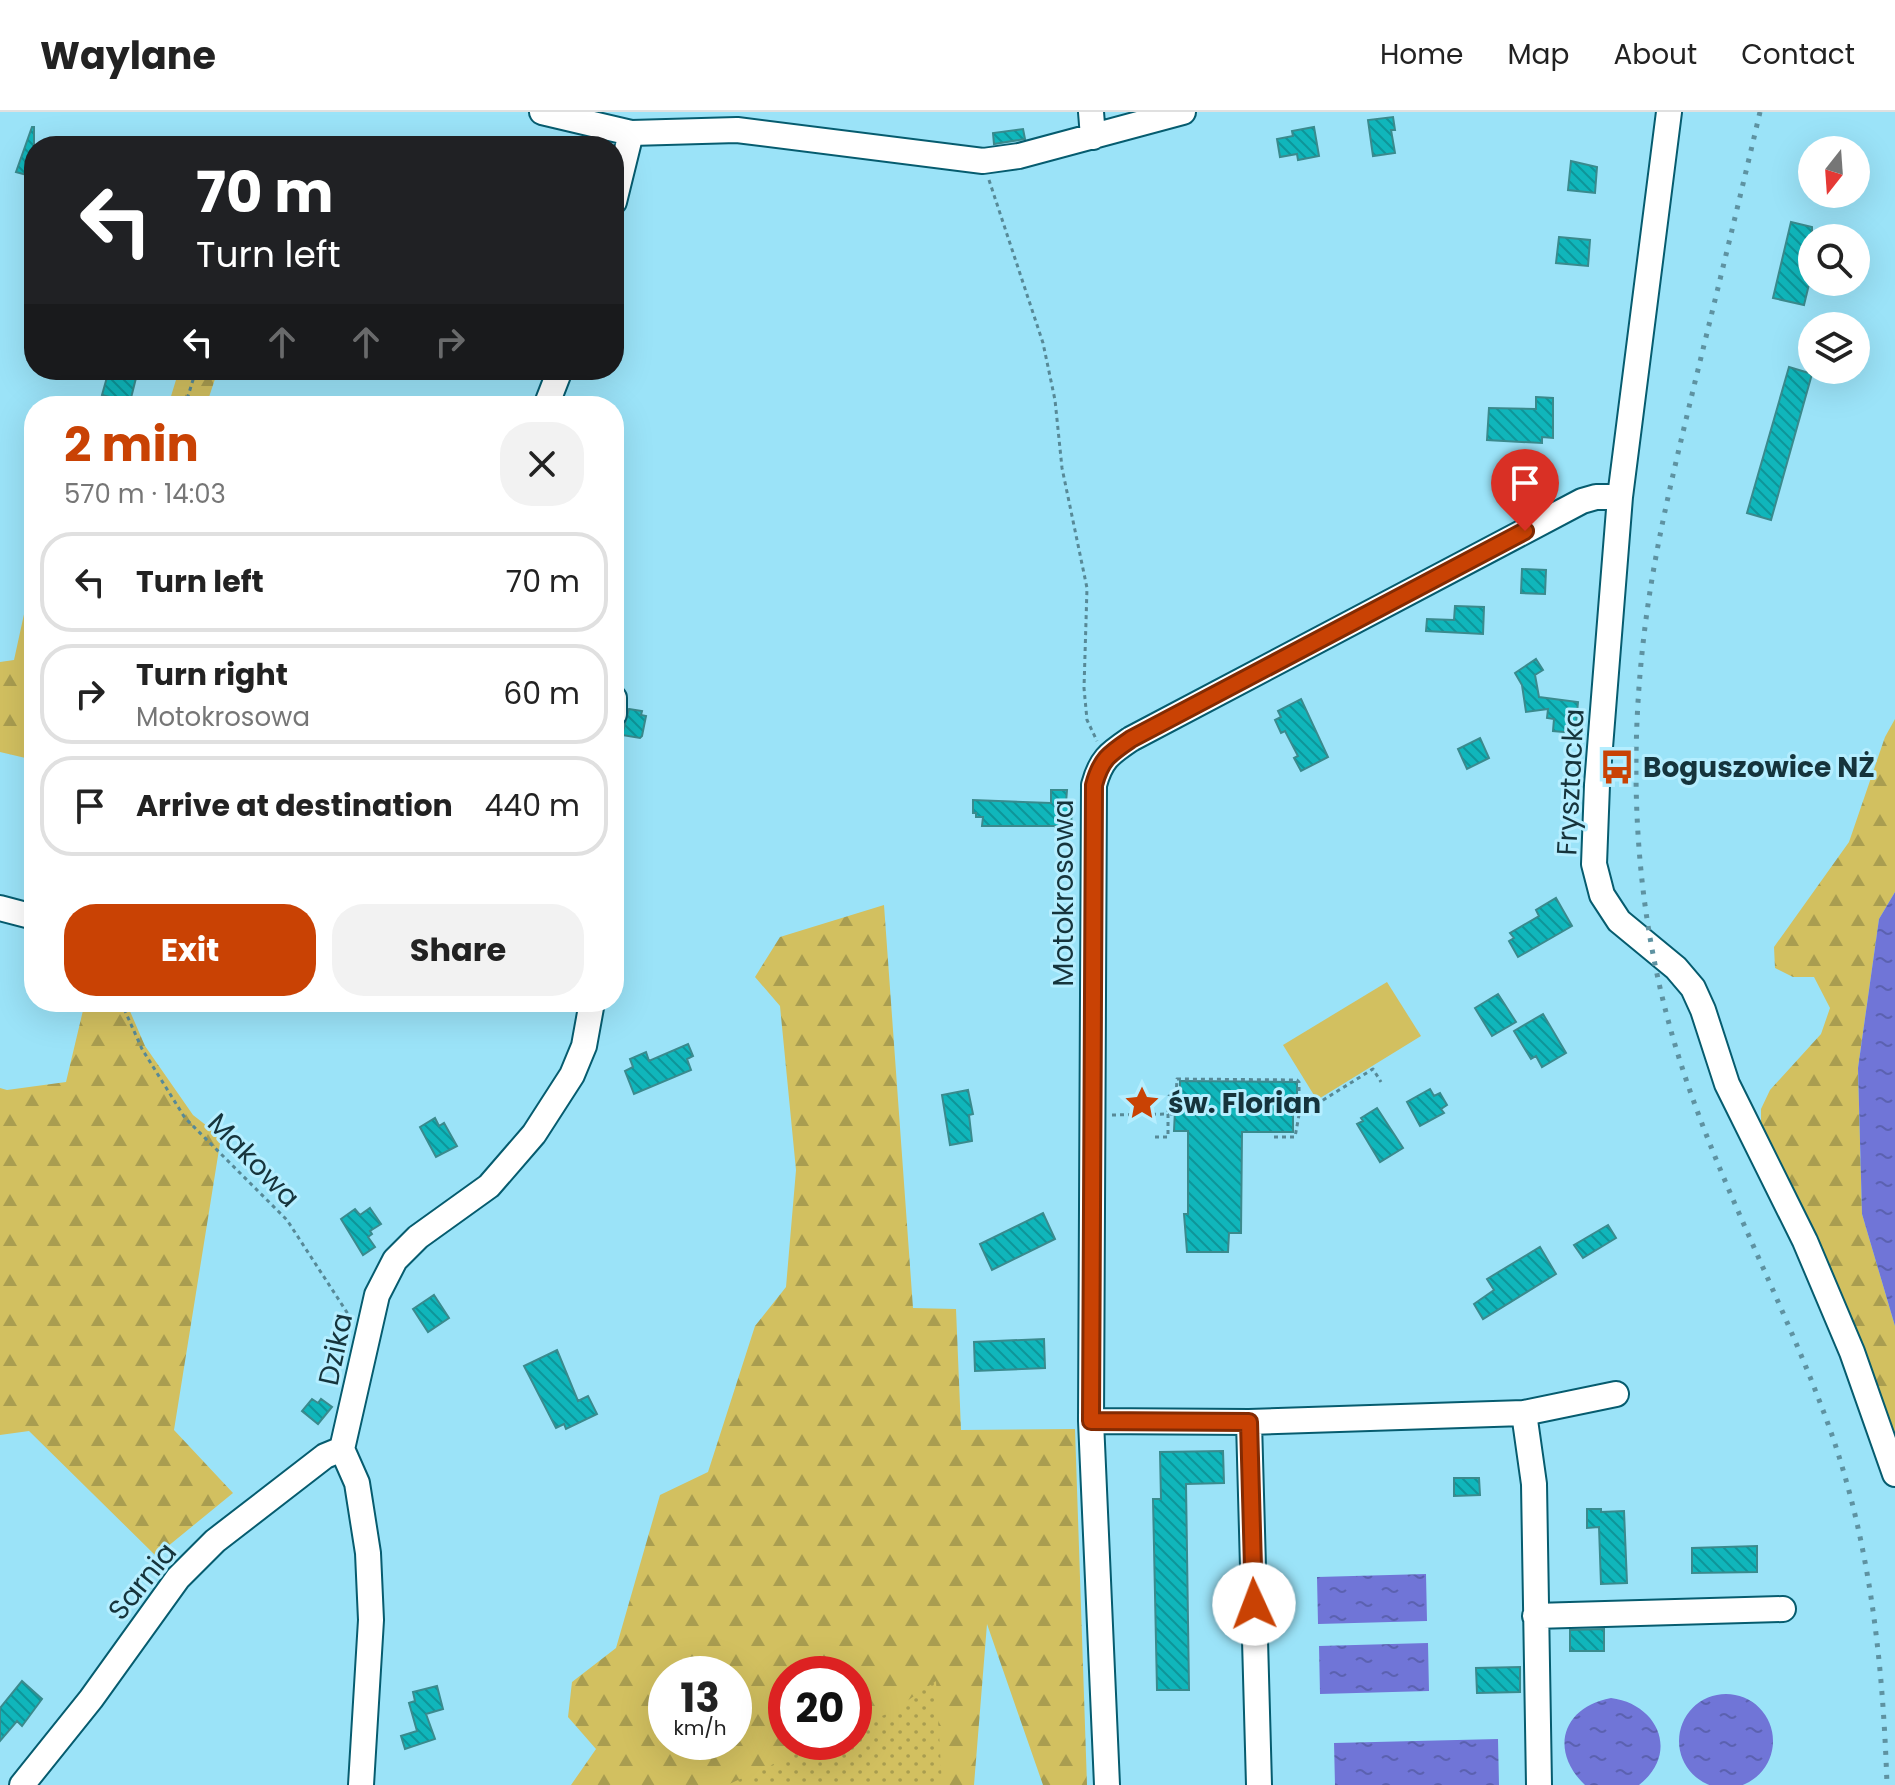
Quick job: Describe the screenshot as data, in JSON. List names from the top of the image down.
{
  "streets": {
    "street": [
      "Frysztacka",
      "Motokrosowa",
      "Dzika",
      "Sarnia"
    ],
    "path": ["Makowa"]
  },
  "crossings": [
    ["Makowa", "Dzika"],
    ["Dzika", "Sarnia"]
  ],
  "places": {
    "bus stop": ["Boguszowice NŻ"],
    "place": ["św. Florian"]
  },
  "north": "bottom",
  "page": {
    "header": "Waylane",
    "nav": [
      "Home",
      "Map",
      "About",
      "Contact"
    ],
    "turn": ["70 m", "Turn left"],
    "heading": ["2 min", "570 m · 14:03"],
    "list": [
      {
        "name": "Turn left",
        "value": "70 m"
      },
      {
        "name": "Turn right",
        "note": "Motokrosowa",
        "value": "60 m"
      },
      {
        "name": "Arrive at destination",
        "value": "440 m"
      }
    ],
    "buttons": ["Exit", "Share"],
    "speed": "13 km/h",
    "limit": "20"
  }
}
